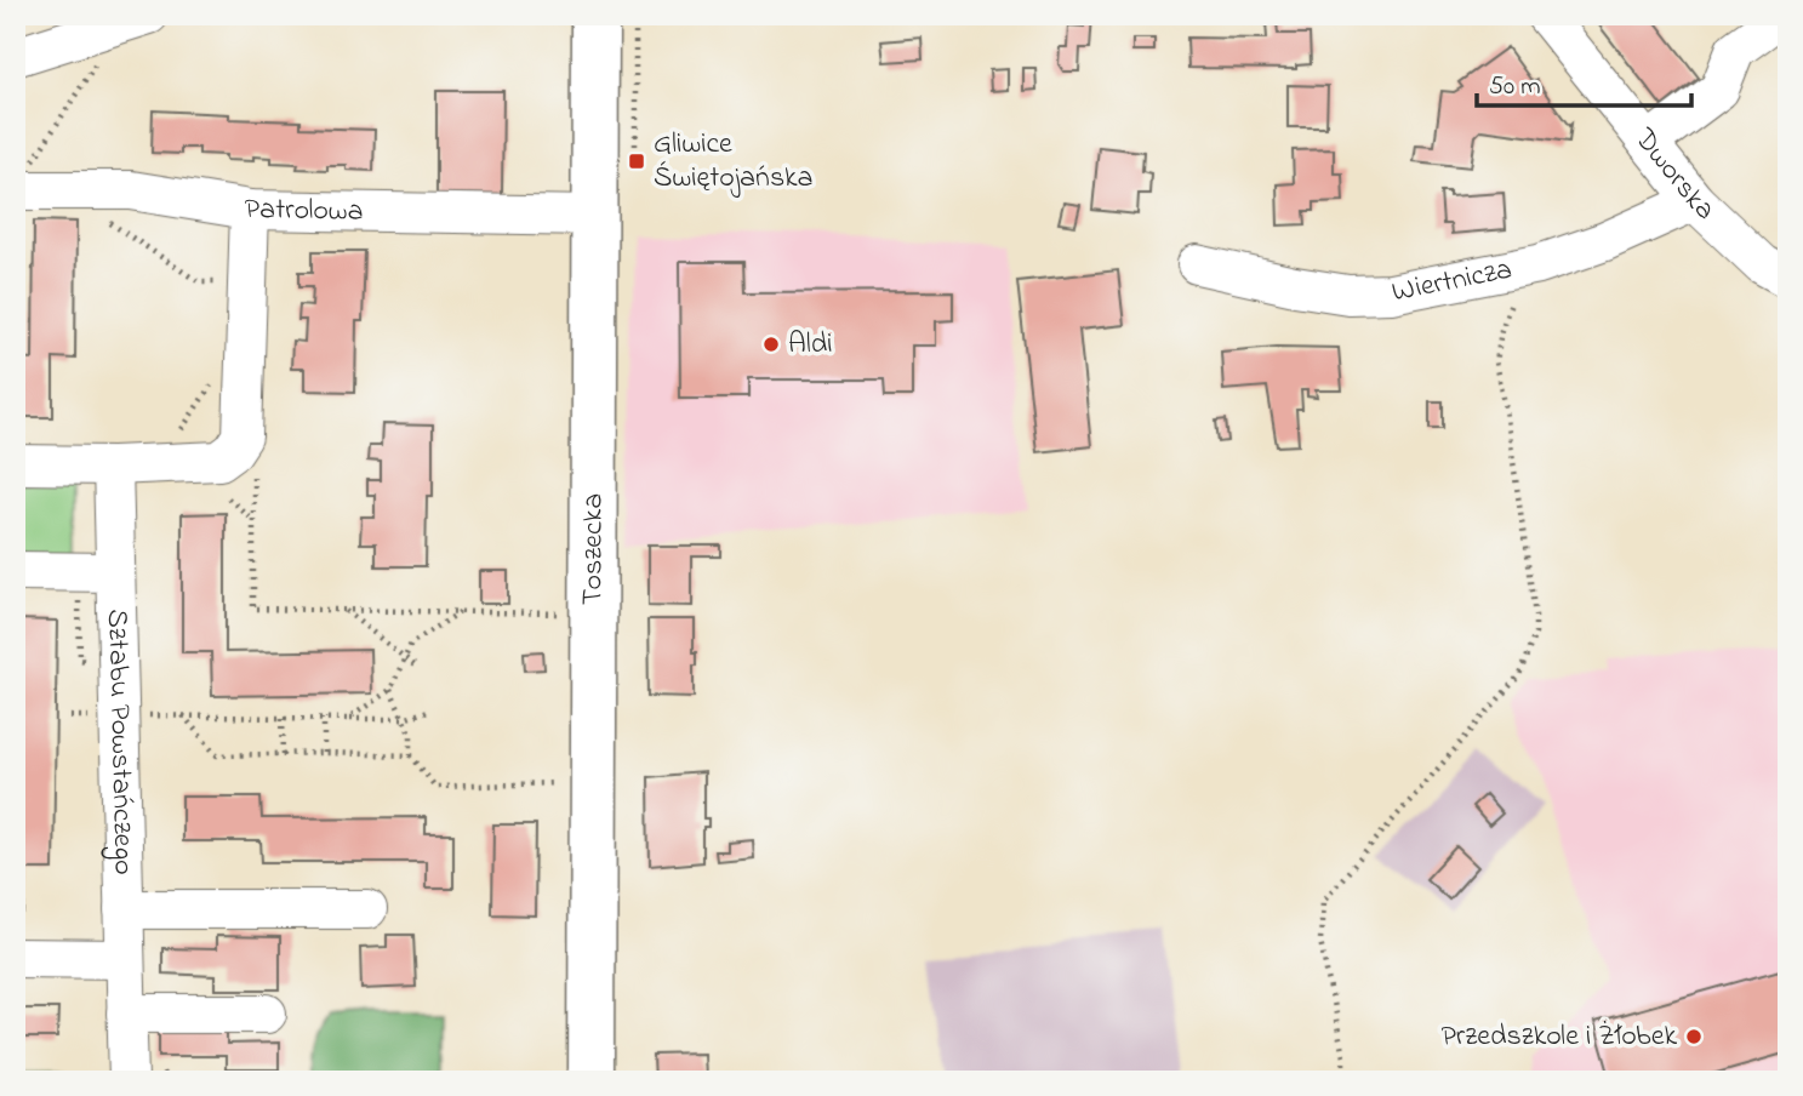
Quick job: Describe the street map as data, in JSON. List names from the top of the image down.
{
  "streets": {
    "main road": ["Toszecka"],
    "street": [
      "Dworska",
      "Patrolowa",
      "Wiertnicza",
      "Sztabu Powstańczego"
    ]
  },
  "crossings": [
    ["Dworska", "Wiertnicza"],
    ["Patrolowa", "Toszecka"]
  ],
  "places": {
    "transit": ["Gliwice Świętojańska"],
    "other": ["Aldi", "Przedszkole i Żłobek"]
  },
  "scale_bar": "50 m"
}
